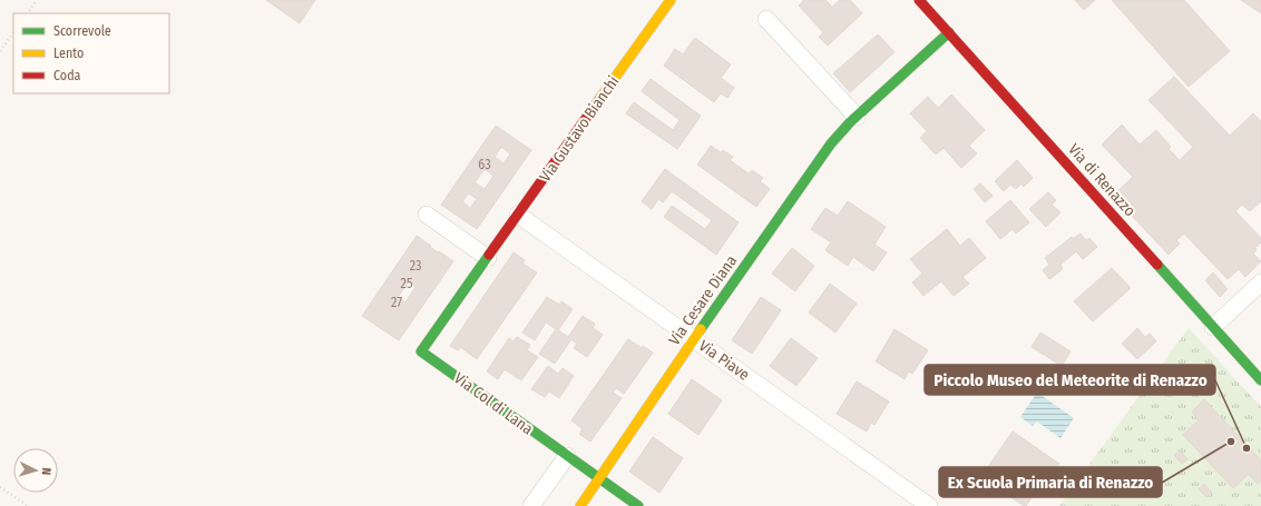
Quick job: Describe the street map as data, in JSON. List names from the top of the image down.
{
  "streets": {
    "street": [
      "Via Gustavo Bianchi",
      "Via di Renazzo",
      "Via Cesare Diana",
      "Via Piave",
      "Via Col di Lana"
    ]
  },
  "crossings": [
    ["Via Gustavo Bianchi", "Via Piave"],
    ["Via Gustavo Bianchi", "Via Col di Lana"],
    ["Via Cesare Diana", "Via Piave"],
    ["Via Cesare Diana", "Via Col di Lana"]
  ],
  "places": ["Ex Scuola Primaria di Renazzo", "Piccolo Museo del Meteorite di Renazzo"],
  "house_numbers": [
    "63",
    "23",
    "25",
    "27"
  ],
  "legend": ["Scorrevole", "Lento", "Coda"],
  "north": "right"
}
